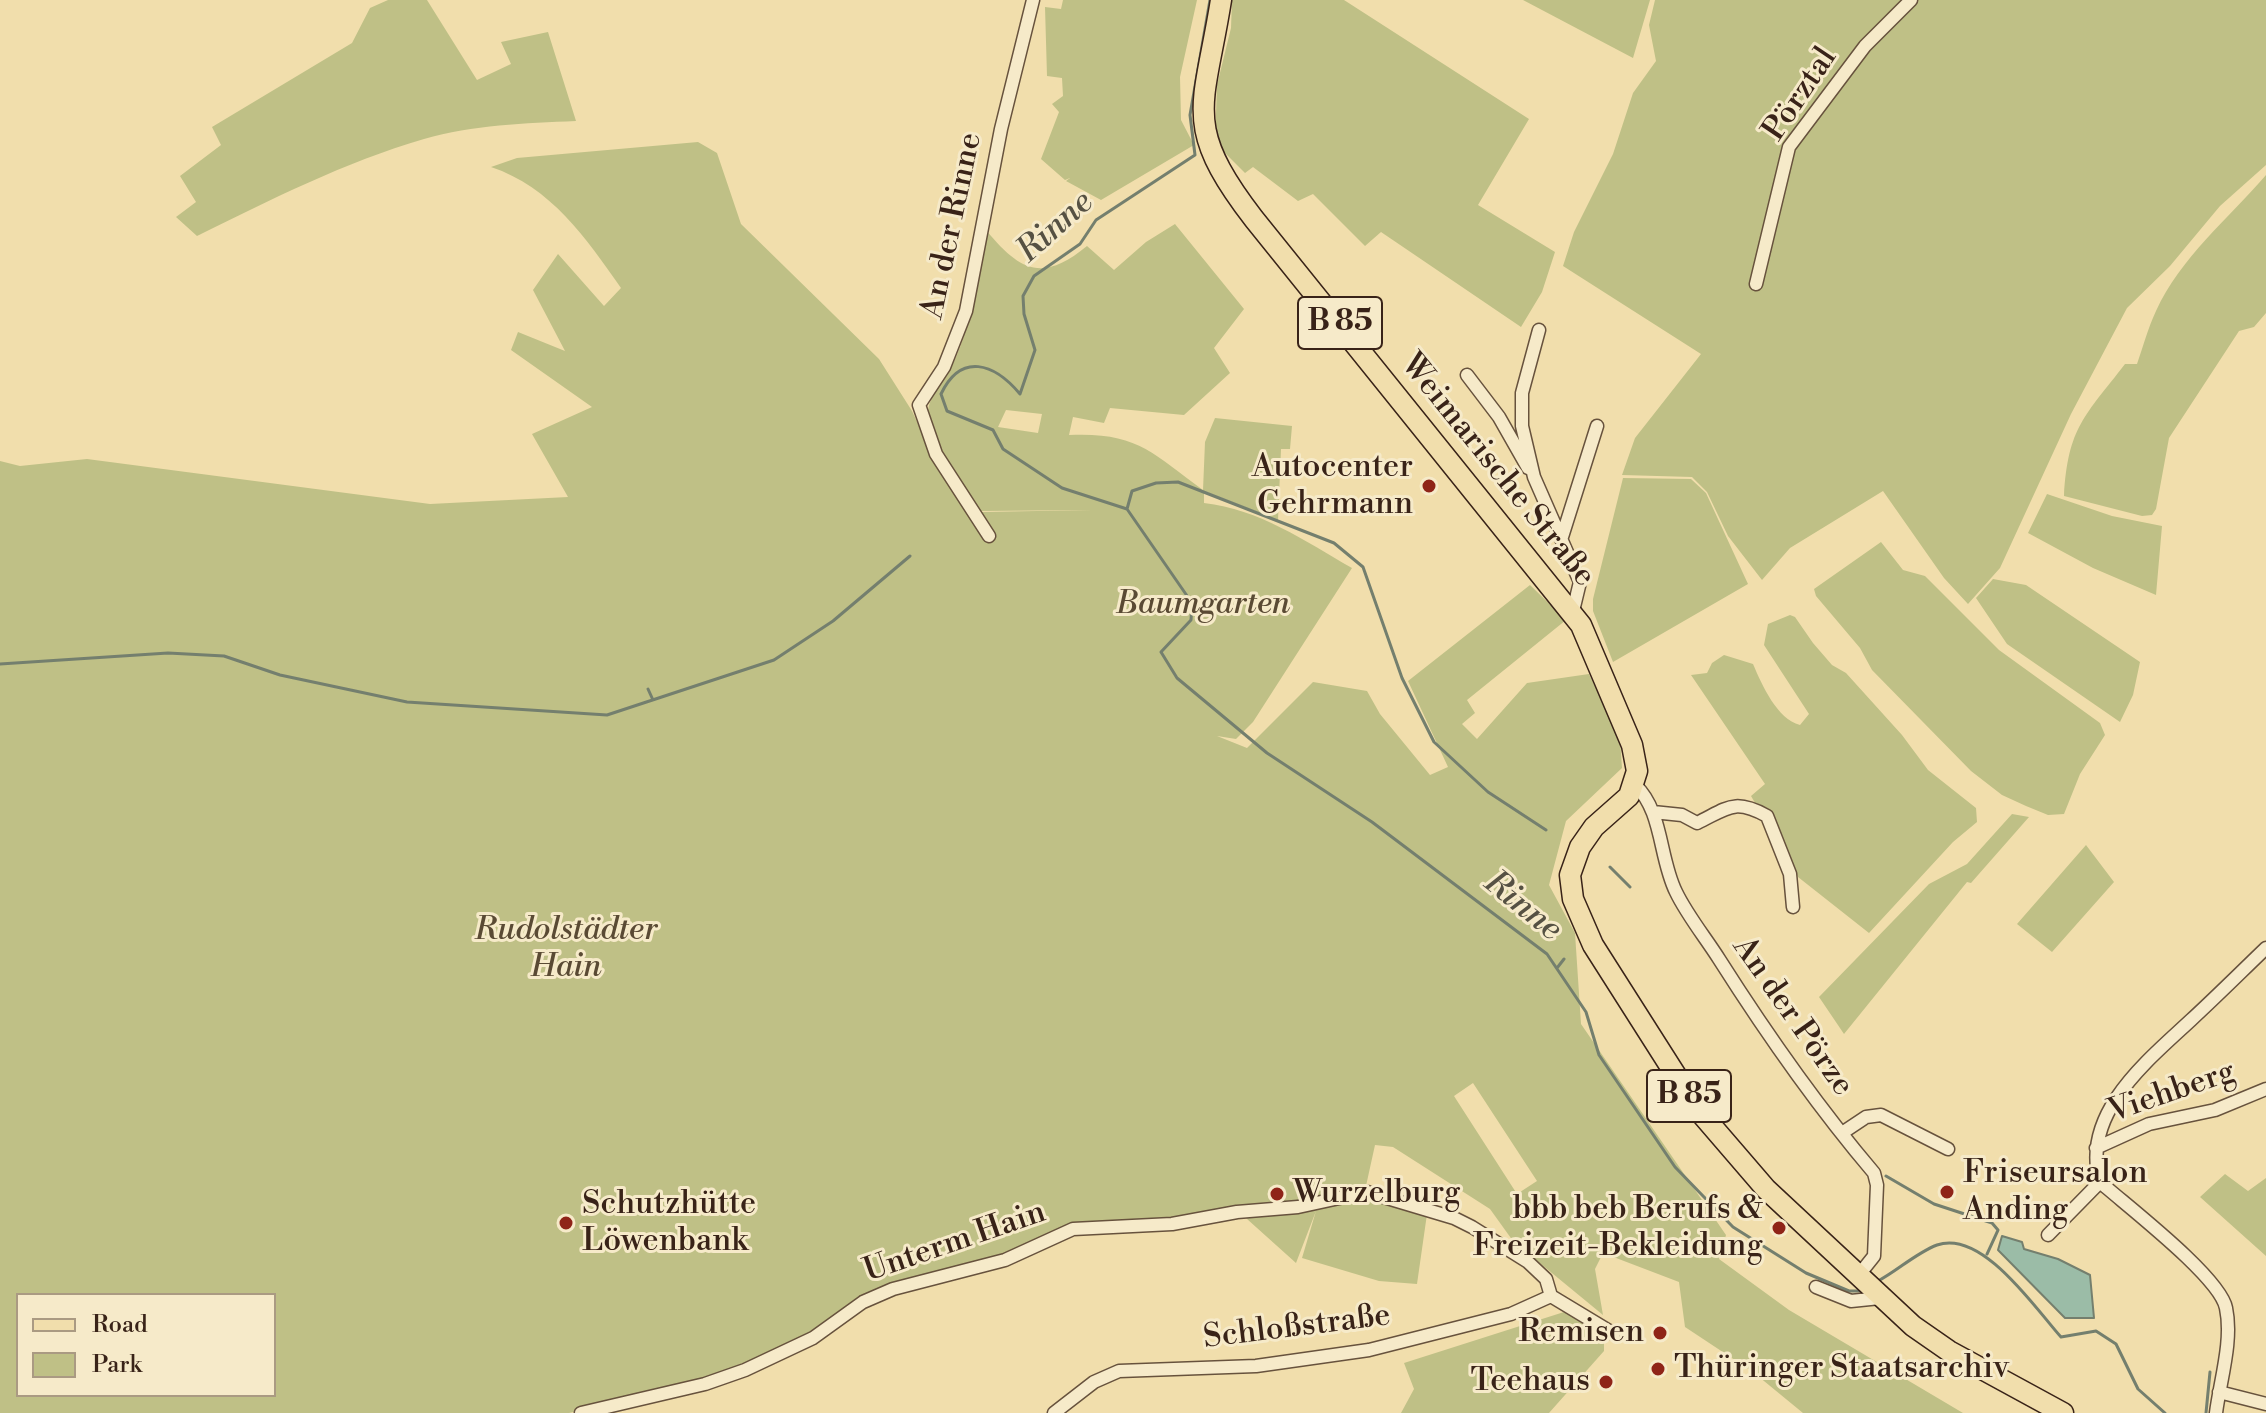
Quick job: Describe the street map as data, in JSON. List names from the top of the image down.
{
  "streets": {
    "main road": ["B 85", "Weimarische Straße"],
    "street": [
      "Pörztal",
      "An der Rinne",
      "An der Pörze",
      "Viehberg",
      "Unterm Hain",
      "Schloßstraße"
    ]
  },
  "crossings": [
    ["B 85", "Weimarische Straße"],
    ["B 85", "An der Pörze"],
    ["Weimarische Straße", "An der Pörze"],
    ["Unterm Hain", "Schloßstraße"]
  ],
  "water": ["Rinne"],
  "parks": ["Baumgarten", "Rudolstädter Hain"],
  "places": [
    "Autocenter Gehrmann",
    "Friseursalon Anding",
    "Wurzelburg",
    "Schutzhütte Löwenbank",
    "bbb beb Berufs & Freizeit-Bekleidung",
    "Remisen",
    "Thüringer Staatsarchiv",
    "Teehaus"
  ],
  "legend": ["Road", "Park"]
}
